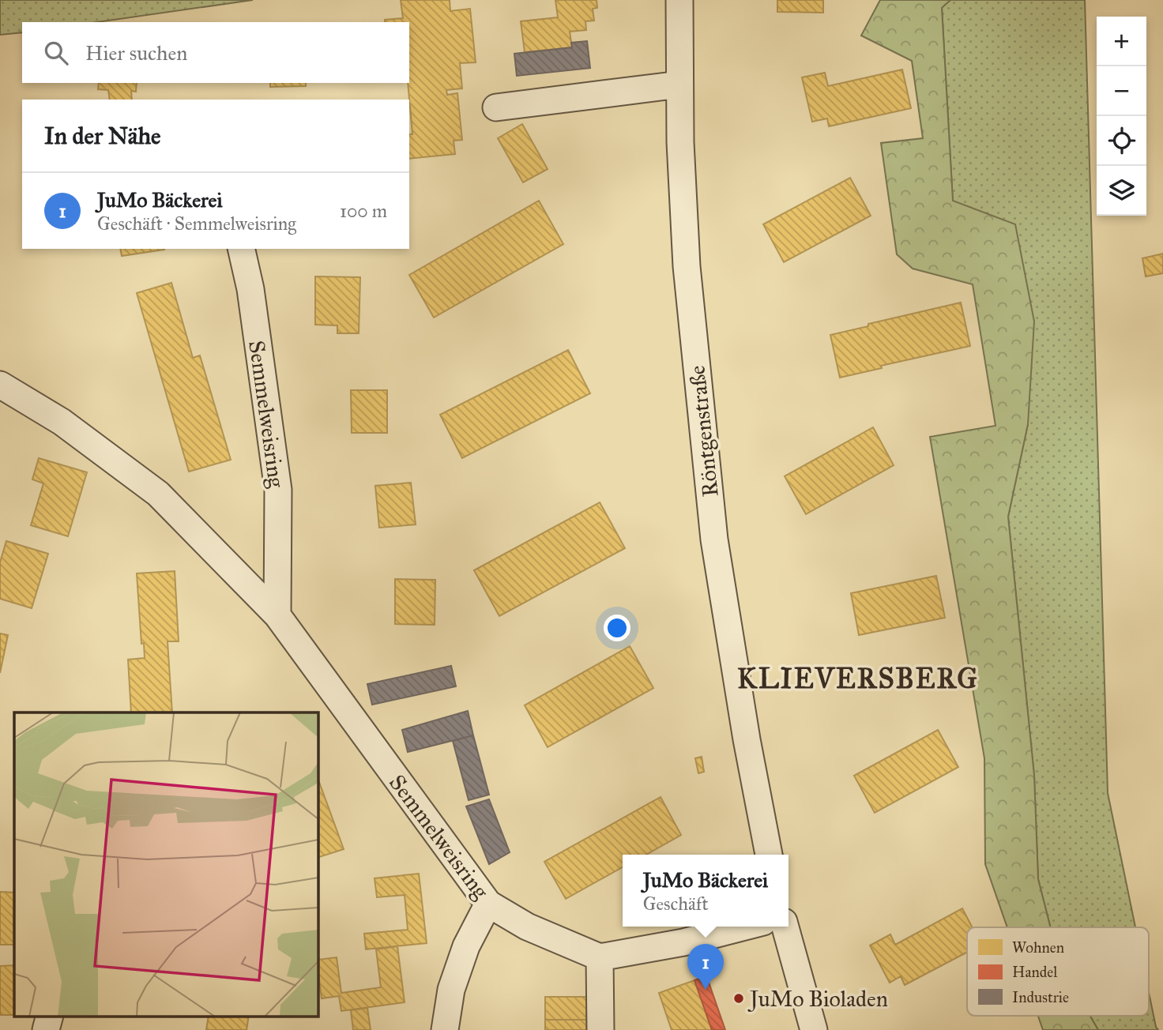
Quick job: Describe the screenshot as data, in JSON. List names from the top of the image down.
{
  "streets": {
    "street": ["Semmelweisring", "Röntgenstraße"]
  },
  "districts": ["KLIEVERSBERG"],
  "places": ["JuMo Bioladen"],
  "legend": ["Wohnen", "Handel", "Industrie"],
  "page": {
    "map_buttons": ["+", "−"],
    "search": "Hier suchen",
    "heading": "In der Nähe",
    "list": [
      {
        "mark": "1",
        "name": "JuMo Bäckerei",
        "note": "Geschäft · Semmelweisring",
        "value": "100 m"
      }
    ],
    "popup": ["JuMo Bäckerei", "Geschäft"],
    "pins": "1"
  }
}
